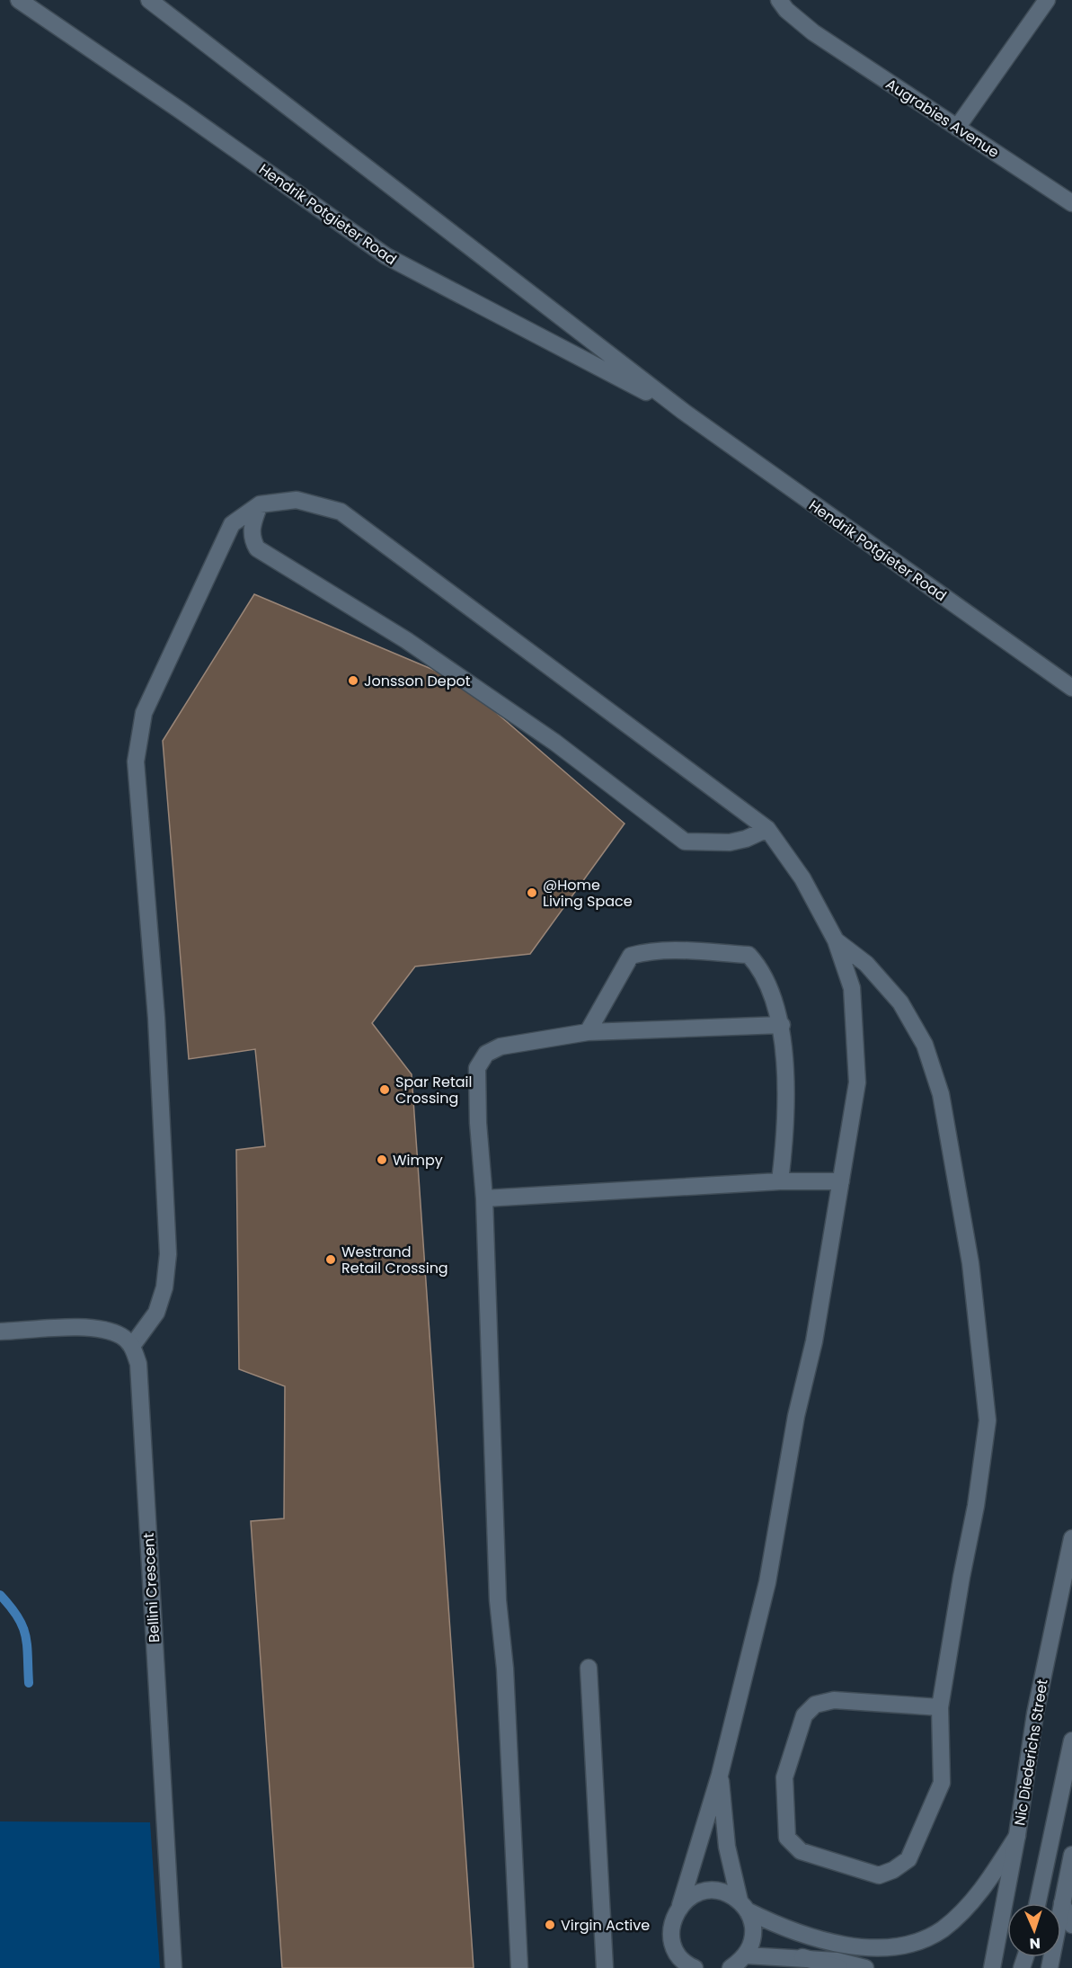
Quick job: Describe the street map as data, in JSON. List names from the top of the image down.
{
  "streets": {
    "street": [
      "Augrabies Avenue",
      "Hendrik Potgieter Road",
      "Bellini Crescent",
      "Nic Diederichs Street"
    ]
  },
  "places": [
    "Jonsson Depot",
    "@Home Living Space",
    "Spar Retail Crossing",
    "Wimpy",
    "Westrand Retail Crossing",
    "Virgin Active"
  ],
  "north": "bottom"
}
